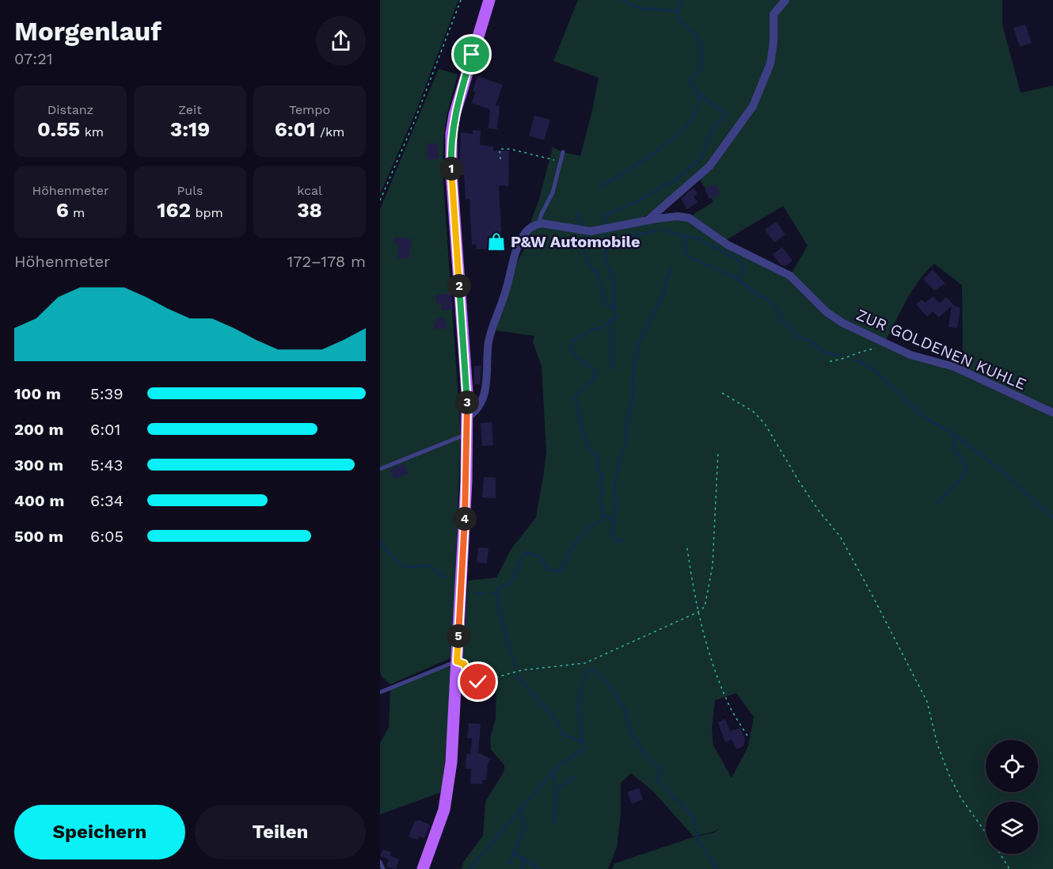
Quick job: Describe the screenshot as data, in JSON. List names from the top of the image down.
{
  "streets": {
    "street": ["ZUR GOLDENEN KUHLE"]
  },
  "places": {
    "shop": ["P&W Automobile"]
  },
  "page": {
    "heading": ["Morgenlauf", "07:21"],
    "stats": [
      ["Distanz", "0.55 km"],
      ["Zeit", "3:19"],
      ["Tempo", "6:01 /km"],
      ["Höhenmeter", "6 m"],
      ["Puls", "162 bpm"],
      ["kcal", "38"]
    ],
    "pins": [
      "1",
      "2",
      "3",
      "4",
      "5"
    ],
    "chart": ["Höhenmeter", "172–178 m"],
    "list": [
      {
        "name": "100 m",
        "note": "5:39"
      },
      {
        "name": "200 m",
        "note": "6:01"
      },
      {
        "name": "300 m",
        "note": "5:43"
      },
      {
        "name": "400 m",
        "note": "6:34"
      },
      {
        "name": "500 m",
        "note": "6:05"
      }
    ],
    "buttons": ["Speichern", "Teilen"]
  }
}
